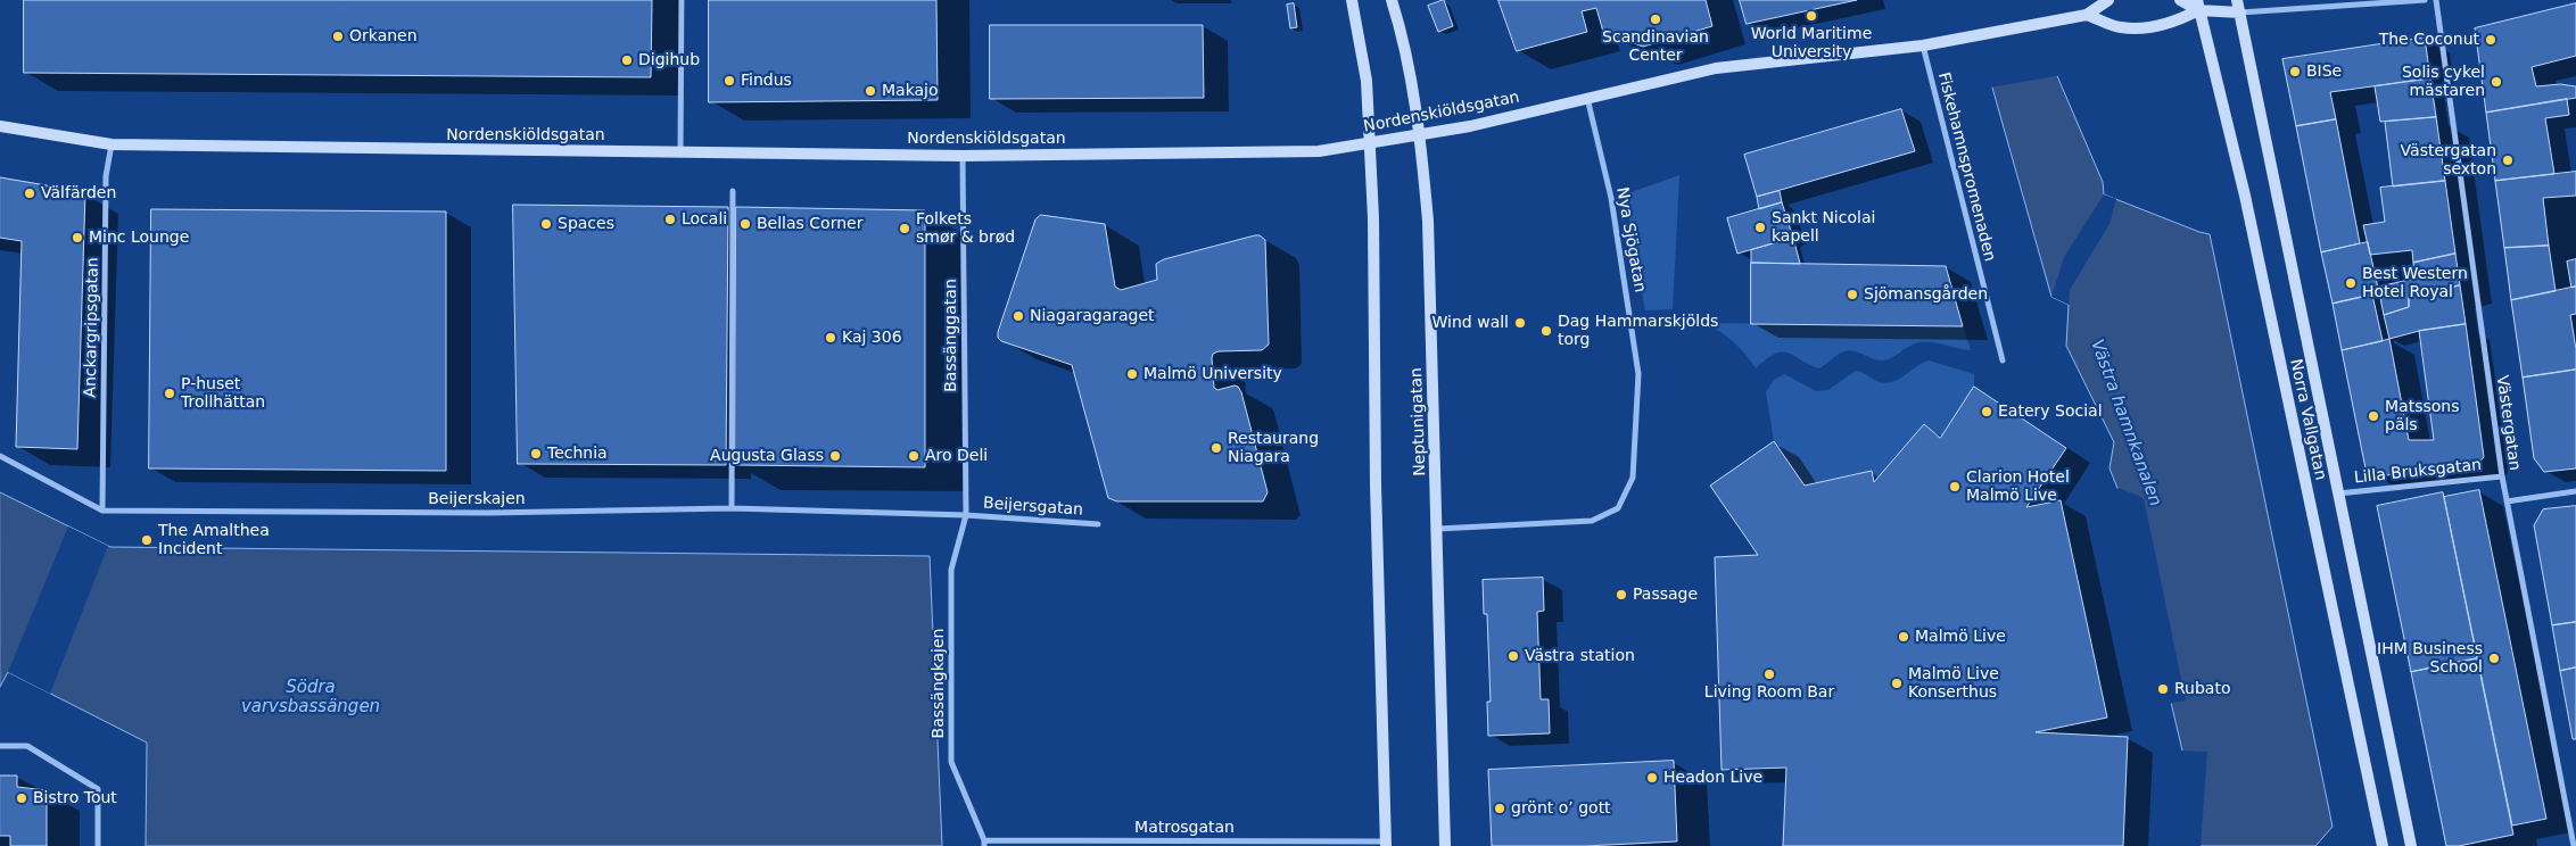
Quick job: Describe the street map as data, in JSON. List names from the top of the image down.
{
  "streets": {
    "street": [
      "Nordenskiöldsgatan",
      "Fiskehamnspromenaden",
      "Nya Sjögatan",
      "Anckargripsgatan",
      "Bassänggatan",
      "Norra Vallgatan",
      "Neptunigatan",
      "Västergatan",
      "Lilla Bruksgatan",
      "Beijerskajen",
      "Beijersgatan",
      "Bassängkajen",
      "Matrosgatan"
    ]
  },
  "crossings": [
    ["Nordenskiöldsgatan", "Fiskehamnspromenaden"],
    ["Nordenskiöldsgatan", "Nya Sjögatan"],
    ["Nordenskiöldsgatan", "Anckargripsgatan"],
    ["Nordenskiöldsgatan", "Bassänggatan"],
    ["Nordenskiöldsgatan", "Neptunigatan"],
    ["Nya Sjögatan", "Neptunigatan"],
    ["Anckargripsgatan", "Beijerskajen"],
    ["Bassänggatan", "Beijerskajen"],
    ["Bassänggatan", "Beijersgatan"],
    ["Bassänggatan", "Bassängkajen"],
    ["Norra Vallgatan", "Lilla Bruksgatan"],
    ["Västergatan", "Lilla Bruksgatan"],
    ["Beijerskajen", "Beijersgatan"],
    ["Beijerskajen", "Bassängkajen"],
    ["Beijersgatan", "Bassängkajen"],
    ["Bassängkajen", "Matrosgatan"]
  ],
  "water": ["Västra hamnkanalen", "Södra varvsbassängen"],
  "places": [
    "World Maritime University",
    "Scandinavian Center",
    "Orkanen",
    "The Coconut",
    "Digihub",
    "BISe",
    "Findus",
    "Solis cykel mästaren",
    "Makajo",
    "Västergatan sexton",
    "Välfärden",
    "Locali",
    "Spaces",
    "Bellas Corner",
    "Sankt Nicolai kapell",
    "Folkets smør & brød",
    "Minc Lounge",
    "Best Western Hotel Royal",
    "Sjömansgården",
    "Niagaragaraget",
    "Wind wall",
    "Dag Hammarskjölds torg",
    "Kaj 306",
    "Malmö University",
    "P-huset Trollhättan",
    "Eatery Social",
    "Matssons päls",
    "Restaurang Niagara",
    "Technia",
    "Augusta Glass",
    "Aro Deli",
    "Clarion Hotel Malmö Live",
    "The Amalthea Incident",
    "Passage",
    "Malmö Live",
    "Västra station",
    "IHM Business School",
    "Living Room Bar",
    "Malmö Live Konserthus",
    "Rubato",
    "Headon Live",
    "Bistro Tout",
    "grönt o’ gott"
  ]
}
